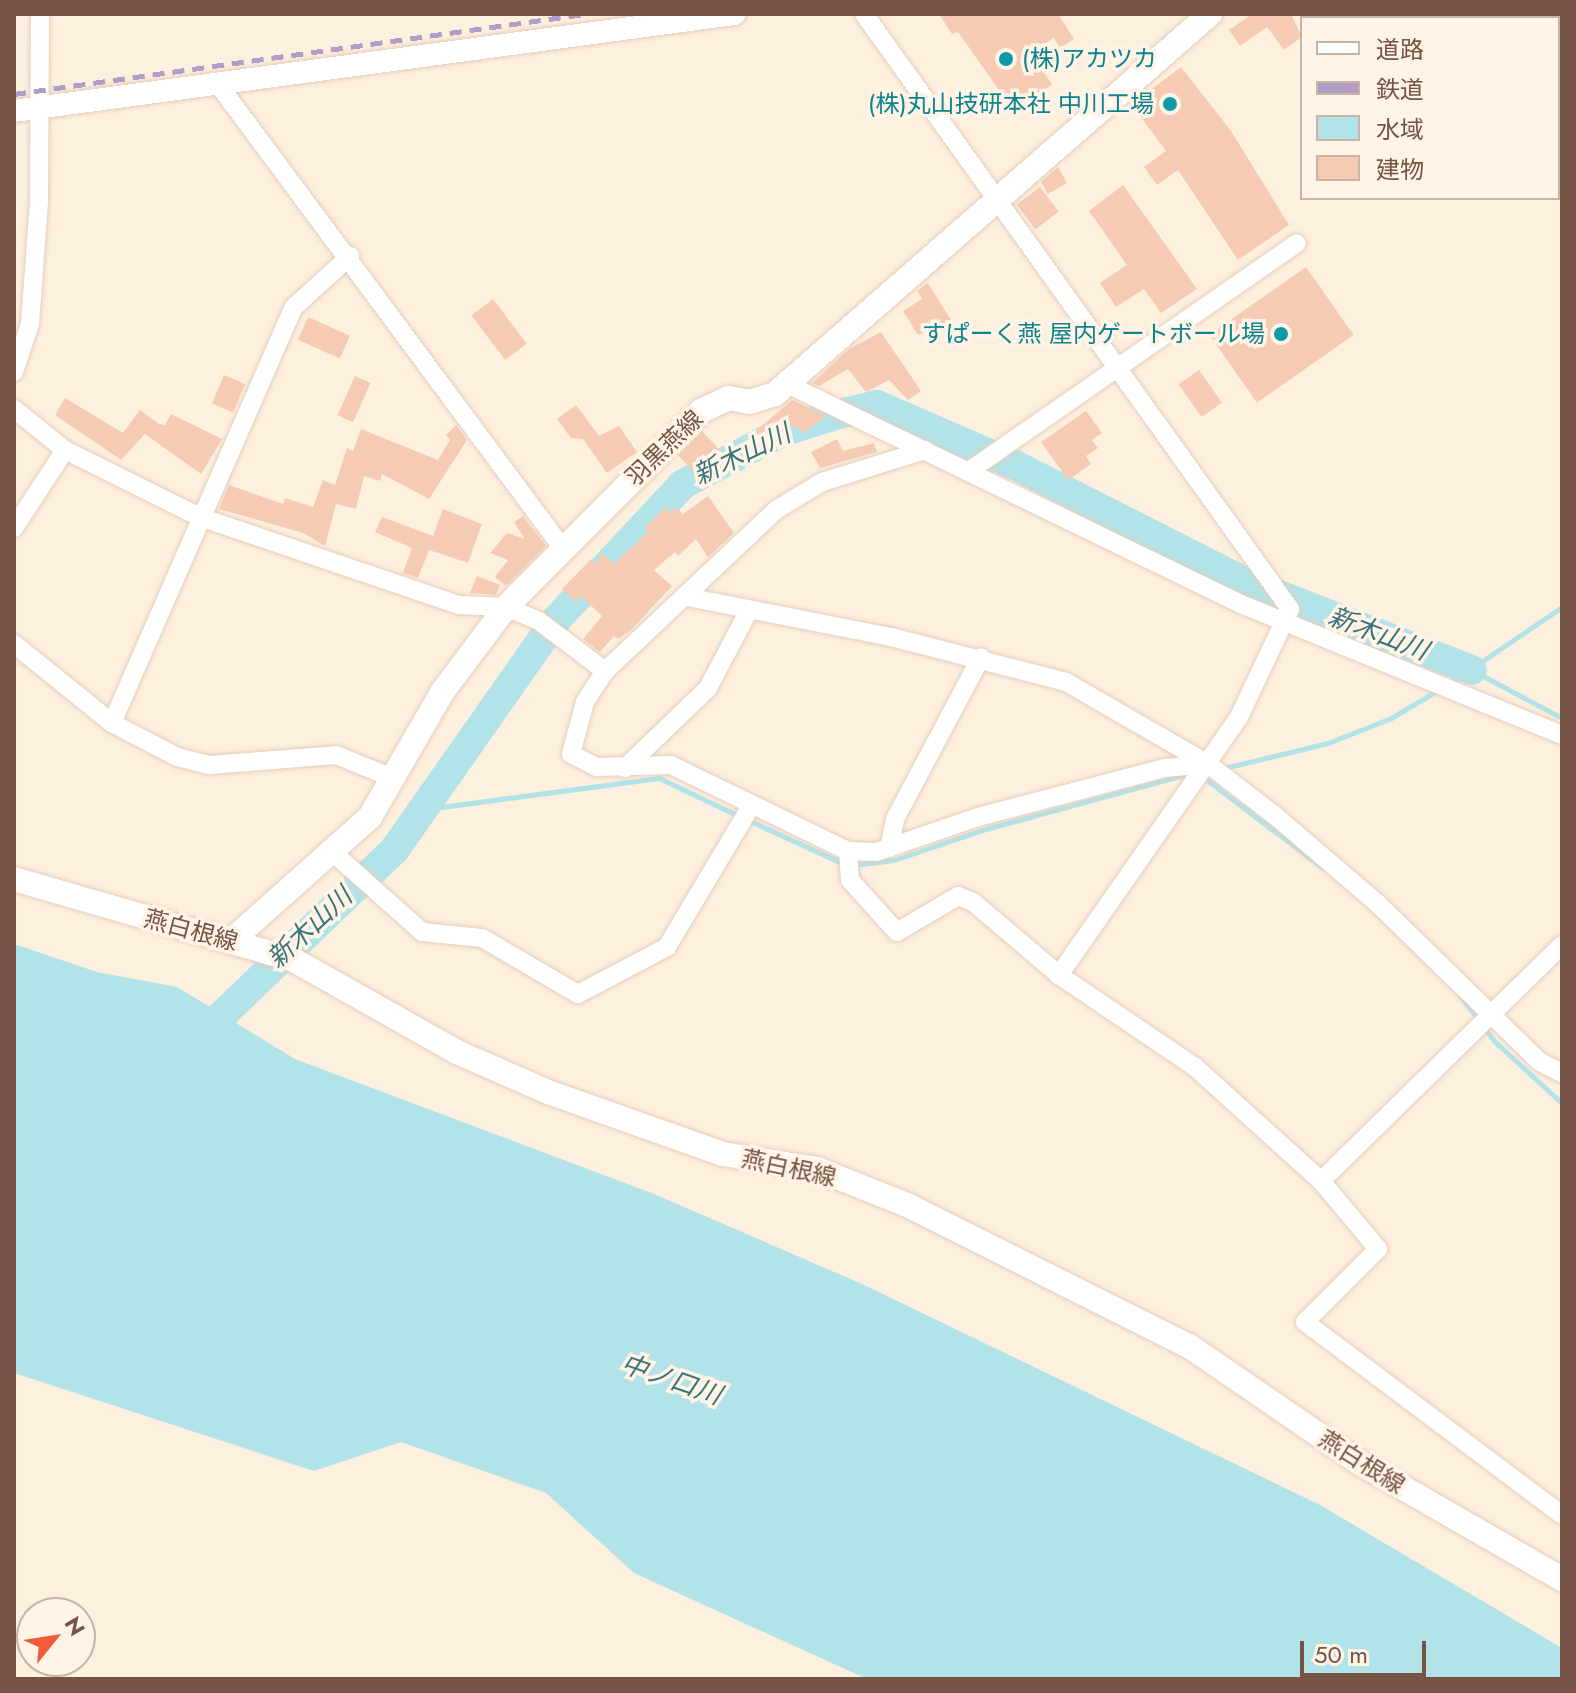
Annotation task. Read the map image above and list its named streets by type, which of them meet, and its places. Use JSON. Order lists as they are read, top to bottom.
{
  "streets": {
    "main road": ["羽黒燕線", "燕白根線"]
  },
  "crossings": [
    ["羽黒燕線", "燕白根線"]
  ],
  "water": ["新木山川", "中ノ口川"],
  "places": ["(株)アカツカ", "(株)丸山技研本社 中川工場", "すぱーく燕 屋内ゲートボール場"],
  "legend": [
    "道路",
    "鉄道",
    "水域",
    "建物"
  ],
  "scale_bar": "50 m",
  "north": "top right"
}
